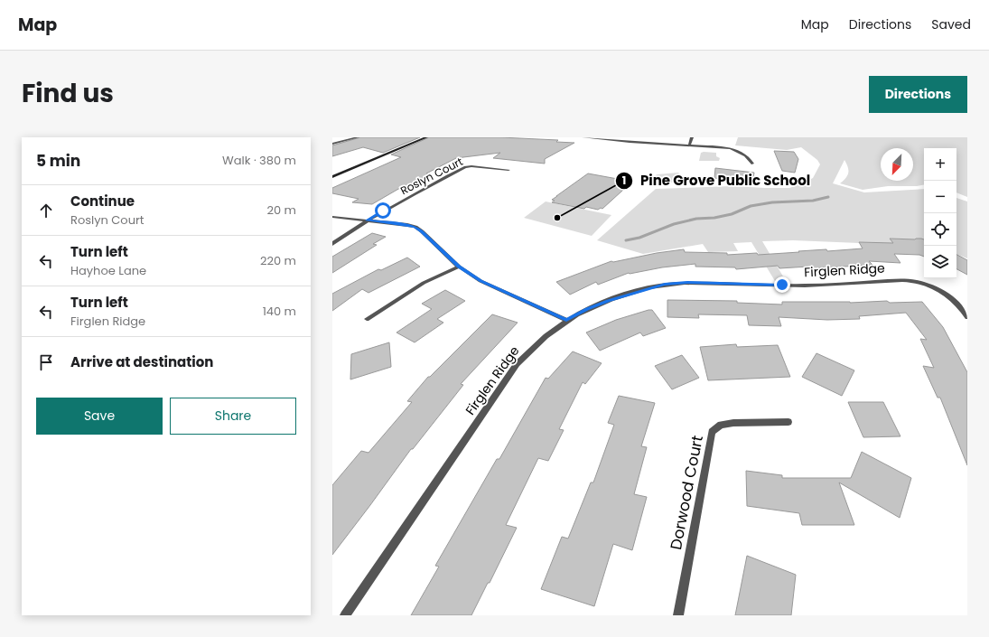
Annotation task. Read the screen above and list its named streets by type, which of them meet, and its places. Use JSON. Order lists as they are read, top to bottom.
{
  "streets": {
    "street": ["Roslyn Court", "Firglen Ridge", "Dorwood Court"]
  },
  "places": ["Pine Grove Public School"],
  "north": "bottom left",
  "page": {
    "header": "Map",
    "nav": ["Map", "Directions", "Saved"],
    "title": "Find us",
    "buttons": [
      "Directions",
      ["Save", "Share"]
    ],
    "heading": ["5 min", "Walk · 380 m"],
    "map_buttons": ["+", "−"],
    "list": [
      ["Continue", "Roslyn Court", "20 m"],
      ["Turn left", "Hayhoe Lane", "220 m"],
      ["Turn left", "Firglen Ridge", "140 m"],
      "Arrive at destination"
    ]
  }
}
